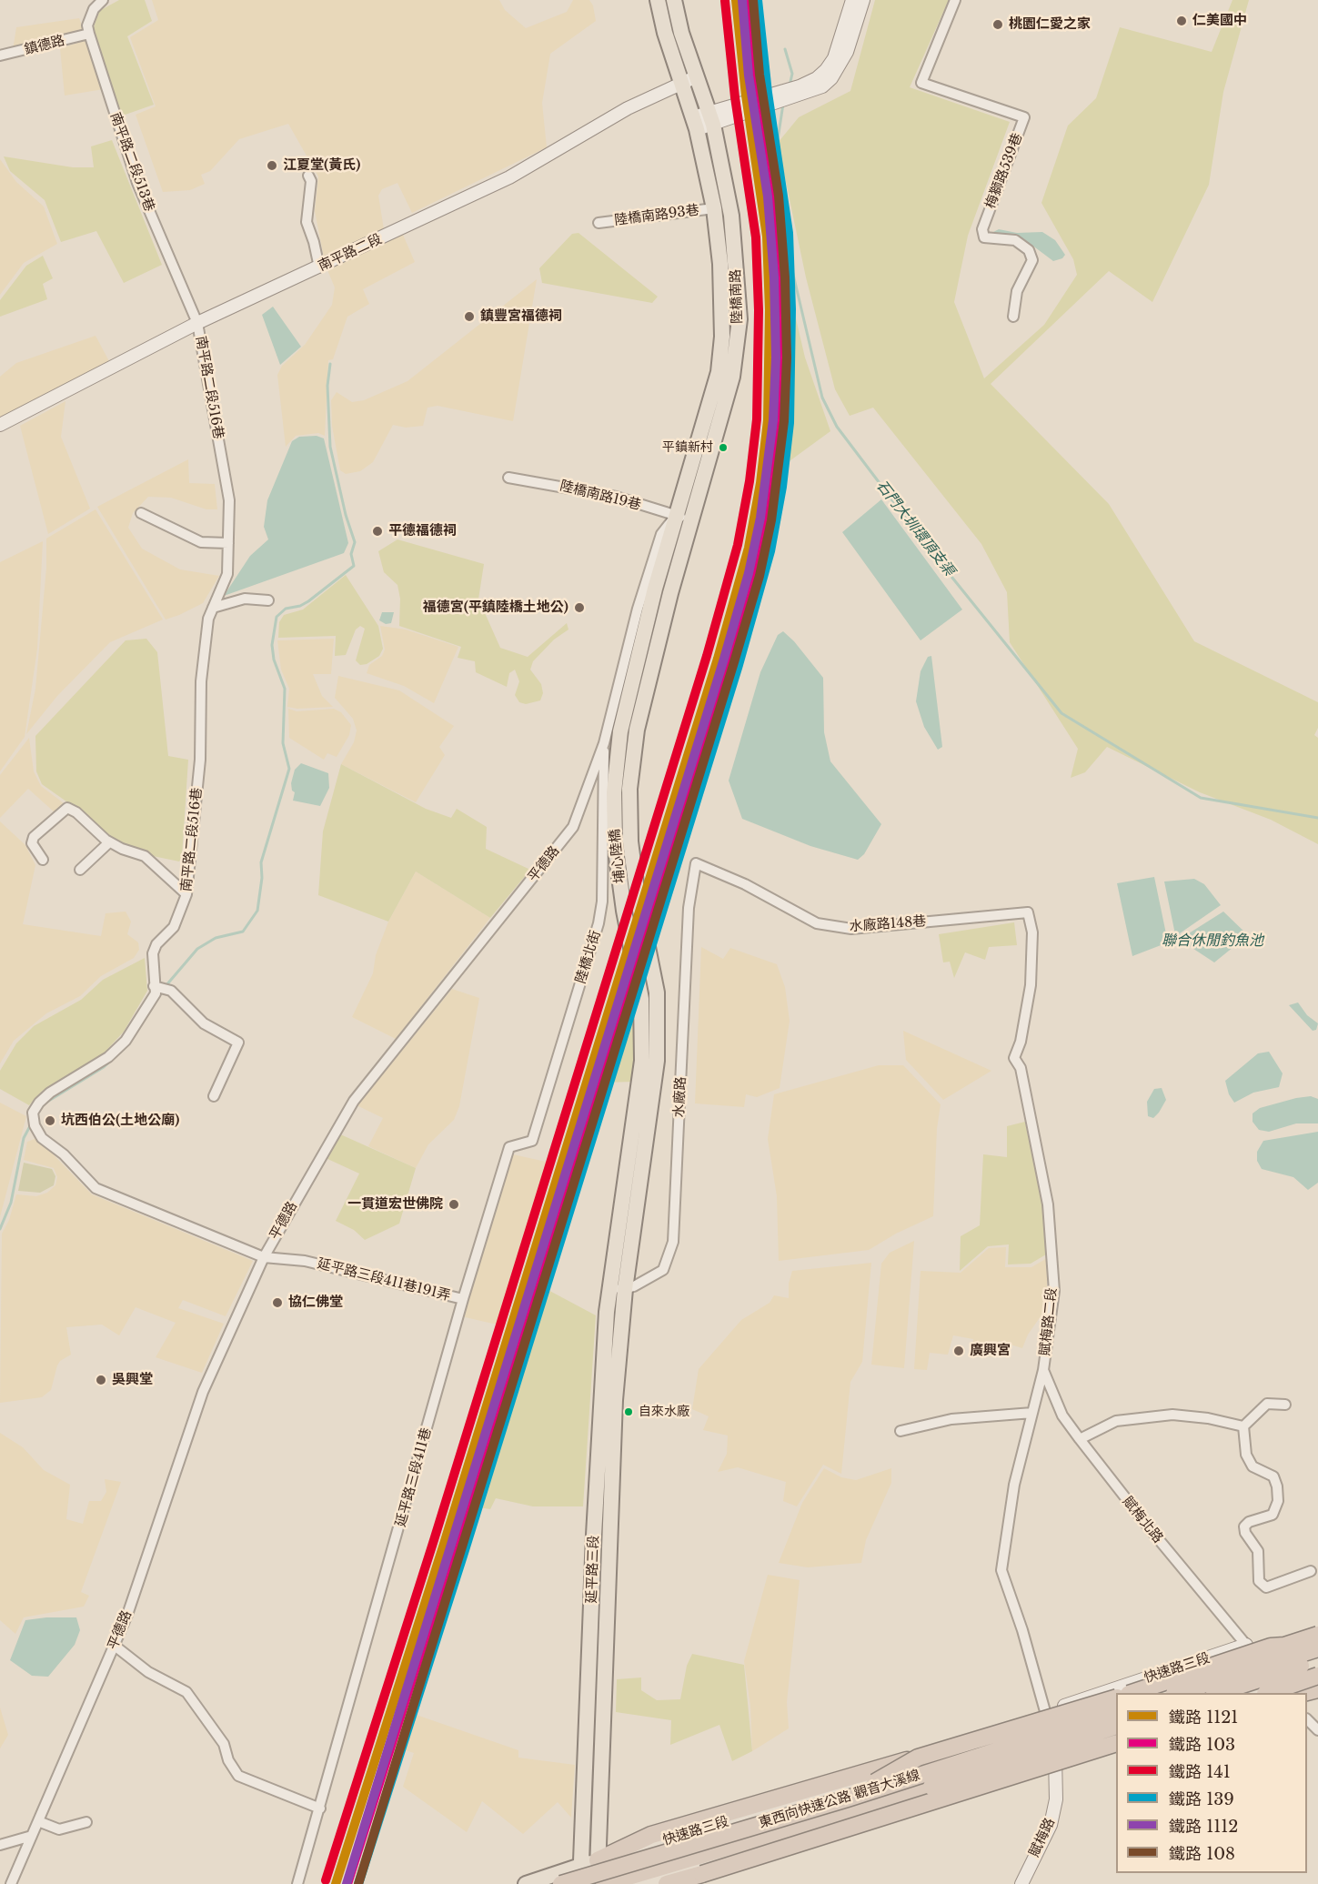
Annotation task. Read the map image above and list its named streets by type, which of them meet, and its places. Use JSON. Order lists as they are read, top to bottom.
{
  "streets": {
    "highway": ["東西向快速公路 觀音大溪線"],
    "main road": [
      "陸橋南路",
      "埔心陸橋",
      "延平路三段",
      "快速路三段"
    ],
    "street": [
      "鎮德路",
      "南平路二段513巷",
      "梅獅路539巷",
      "陸橋南路93巷",
      "南平路二段",
      "南平路二段516巷",
      "陸橋南路19巷",
      "平德路",
      "水廠路148巷",
      "陸橋北街",
      "水廠路",
      "延平路三段411巷191弄",
      "賦梅路二段",
      "延平路三段411巷",
      "賦梅北路",
      "賦梅路"
    ]
  },
  "crossings": [
    ["鎮德路", "南平路二段513巷"],
    ["南平路二段513巷", "南平路二段"],
    ["南平路二段513巷", "南平路二段516巷"],
    ["陸橋南路93巷", "陸橋南路"],
    ["南平路二段", "陸橋南路"],
    ["南平路二段", "南平路二段516巷"],
    ["陸橋南路", "陸橋南路19巷"],
    ["陸橋南路", "埔心陸橋"],
    ["陸橋南路", "平德路"],
    ["南平路二段516巷", "平德路"],
    ["南平路二段516巷", "延平路三段411巷191弄"],
    ["埔心陸橋", "延平路三段"],
    ["平德路", "陸橋北街"],
    ["平德路", "延平路三段411巷191弄"],
    ["水廠路148巷", "水廠路"],
    ["水廠路148巷", "賦梅路二段"],
    ["陸橋北街", "延平路三段411巷"],
    ["水廠路", "延平路三段"],
    ["延平路三段411巷191弄", "延平路三段411巷"],
    ["賦梅路二段", "賦梅北路"],
    ["賦梅路二段", "快速路三段"],
    ["賦梅北路", "快速路三段"],
    ["延平路三段", "快速路三段"]
  ],
  "water": ["石門大圳環頂支渠", "聯合休閒釣魚池"],
  "places": [
    "仁美國中",
    "桃園仁愛之家",
    "江夏堂(黃氏)",
    "鎮豐宮福德祠",
    "平鎮新村",
    "平德福德祠",
    "福德宮(平鎮陸橋土地公)",
    "坑西伯公(土地公廟)",
    "一貫道宏世佛院",
    "協仁佛堂",
    "廣興宮",
    "吳興堂",
    "自來水廠"
  ],
  "lines": [
    "rail line 1121",
    "rail line 103",
    "rail line 139",
    "rail line 1112",
    "rail line 108",
    "rail line 141"
  ],
  "legend": [
    "鐵路 1121",
    "鐵路 103",
    "鐵路 141",
    "鐵路 139",
    "鐵路 1112",
    "鐵路 108"
  ]
}
